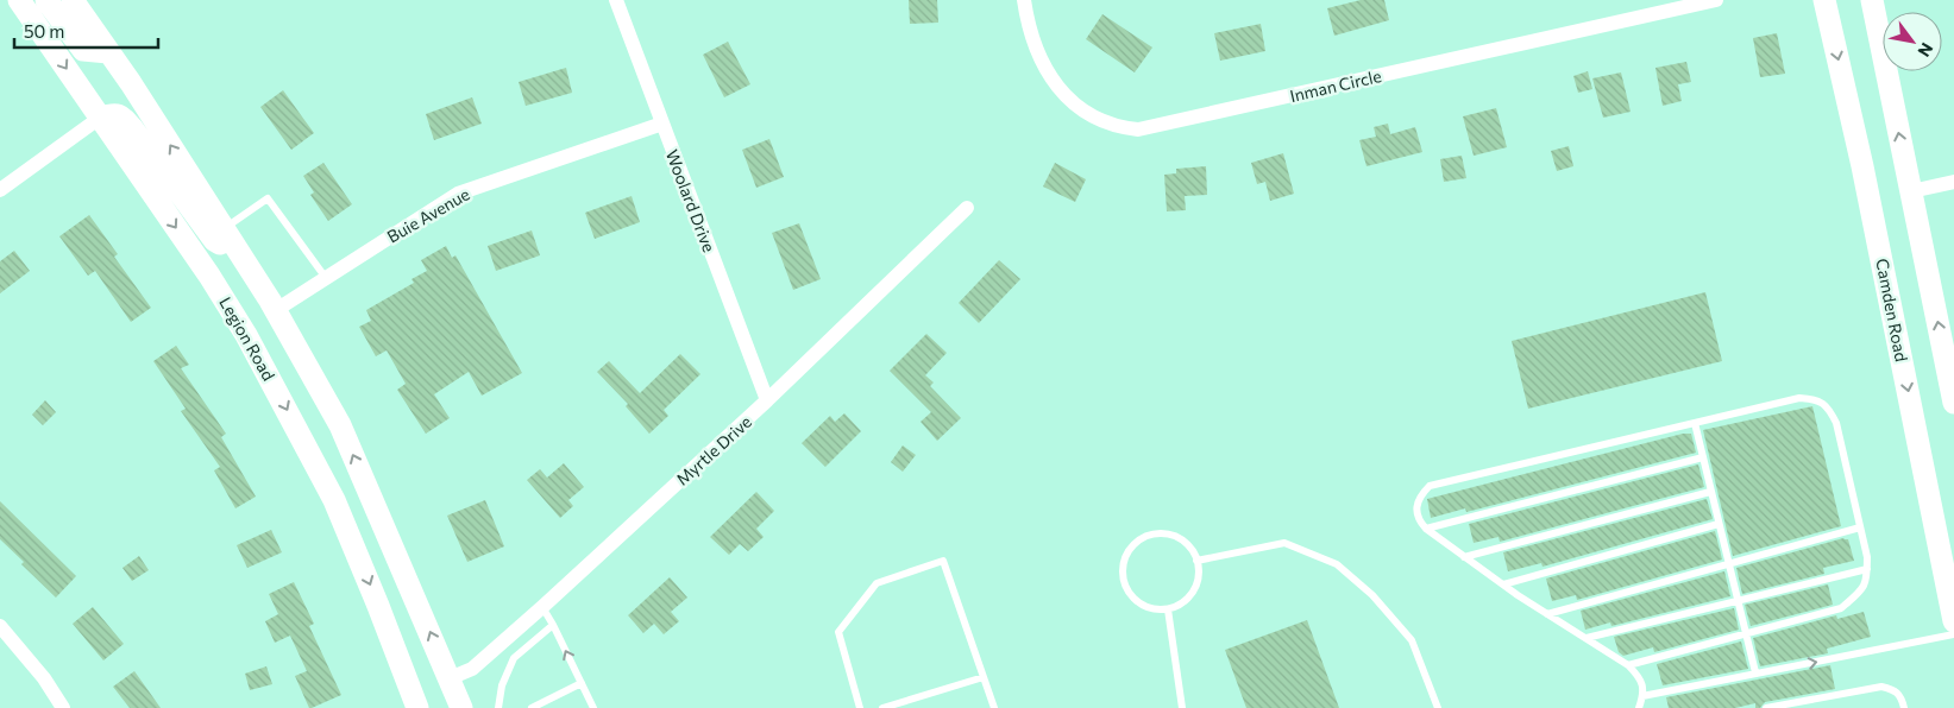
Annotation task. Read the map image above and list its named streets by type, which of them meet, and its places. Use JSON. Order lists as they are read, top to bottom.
{
  "streets": {
    "main road": ["Camden Road", "Legion Road"],
    "street": [
      "Inman Circle",
      "Woolard Drive",
      "Buie Avenue",
      "Myrtle Drive"
    ]
  },
  "crossings": [
    ["Woolard Drive", "Buie Avenue"],
    ["Woolard Drive", "Myrtle Drive"]
  ],
  "scale_bar": "50 m",
  "north": "bottom right"
}
